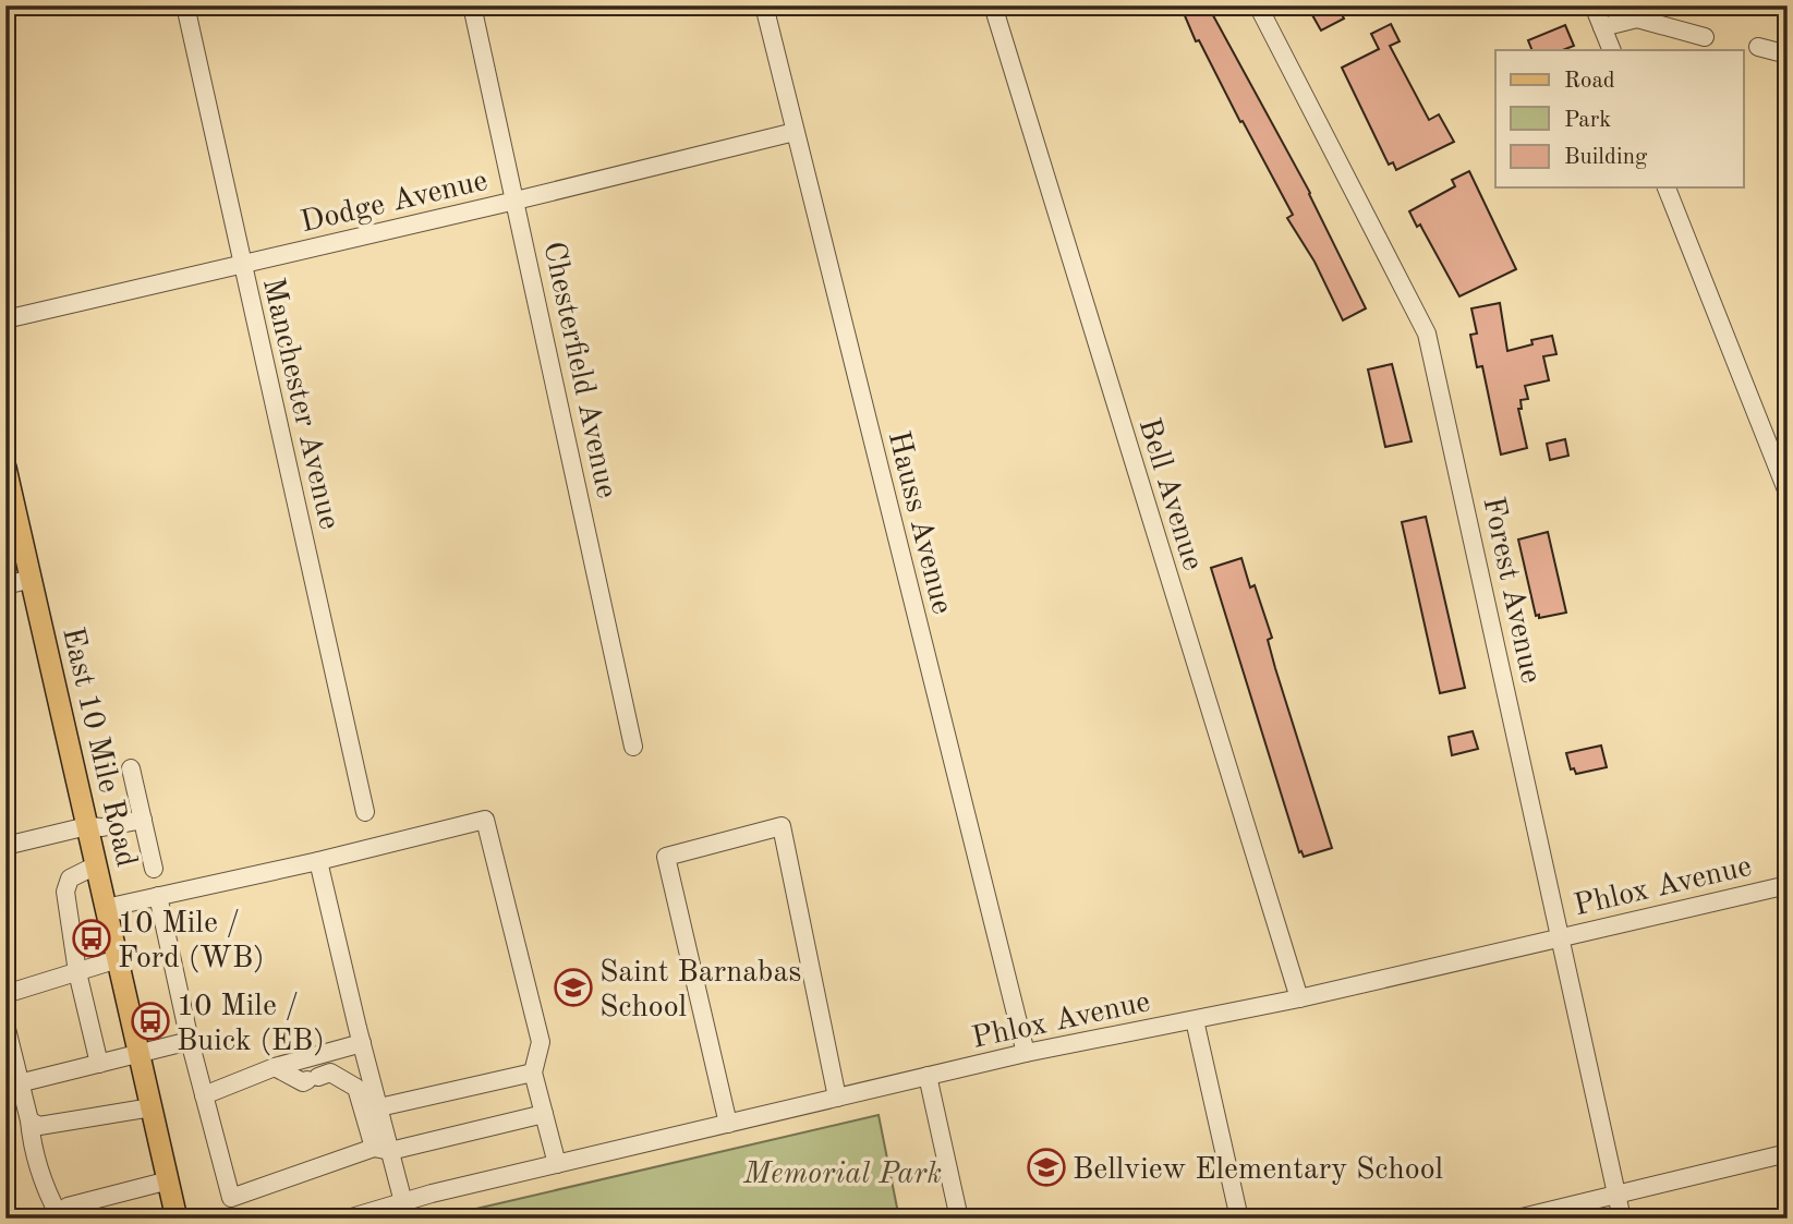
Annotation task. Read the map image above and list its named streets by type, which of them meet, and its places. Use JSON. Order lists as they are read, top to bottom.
{
  "streets": {
    "main road": ["East 10 Mile Road"],
    "street": [
      "Dodge Avenue",
      "Chesterfield Avenue",
      "Manchester Avenue",
      "Bell Avenue",
      "Hauss Avenue",
      "Forest Avenue",
      "Phlox Avenue"
    ]
  },
  "crossings": [
    ["Dodge Avenue", "Chesterfield Avenue"],
    ["Dodge Avenue", "Manchester Avenue"],
    ["Dodge Avenue", "Hauss Avenue"],
    ["Bell Avenue", "Phlox Avenue"],
    ["Hauss Avenue", "Phlox Avenue"],
    ["Forest Avenue", "Phlox Avenue"]
  ],
  "parks": ["Memorial Park"],
  "places": {
    "bus stop": ["10 Mile / Ford (WB)", "10 Mile / Buick (EB)"],
    "school or university": ["Saint Barnabas School", "Bellview Elementary School"]
  },
  "legend": ["Road", "Park", "Building"]
}
